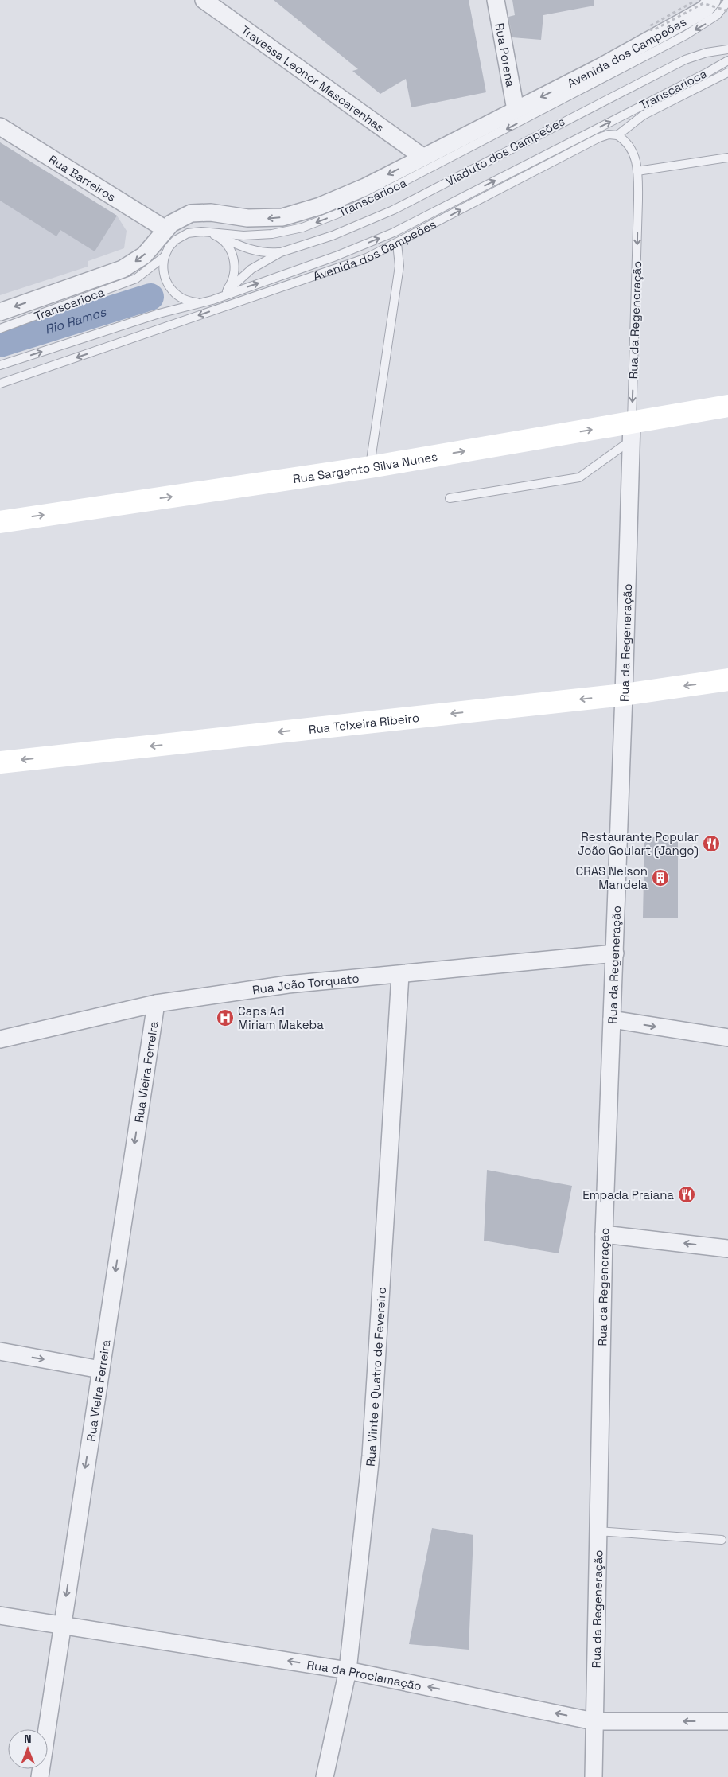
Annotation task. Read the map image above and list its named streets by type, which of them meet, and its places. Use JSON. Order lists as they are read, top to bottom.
{
  "streets": {
    "street": [
      "Avenida dos Campeões",
      "Rua Porena",
      "Travessa Leonor Mascarenhas",
      "Rua Barreiros",
      "Rua da Regeneração",
      "Rua Sargento Silva Nunes",
      "Rua Teixeira Ribeiro",
      "Rua João Torquato",
      "Rua Vieira Ferreira",
      "Rua Vinte e Quatro de Fevereiro",
      "Rua da Proclamação"
    ],
    "lane": ["Transcarioca", "Viaduto dos Campeões"]
  },
  "crossings": [
    ["Avenida dos Campeões", "Rua Porena"],
    ["Avenida dos Campeões", "Travessa Leonor Mascarenhas"],
    ["Avenida dos Campeões", "Transcarioca"],
    ["Avenida dos Campeões", "Rua Barreiros"],
    ["Avenida dos Campeões", "Rua da Regeneração"],
    ["Transcarioca", "Rua Barreiros"],
    ["Rua da Regeneração", "Rua Sargento Silva Nunes"],
    ["Rua da Regeneração", "Rua Teixeira Ribeiro"],
    ["Rua da Regeneração", "Rua João Torquato"],
    ["Rua da Regeneração", "Rua da Proclamação"],
    ["Rua João Torquato", "Rua Vieira Ferreira"],
    ["Rua João Torquato", "Rua Vinte e Quatro de Fevereiro"],
    ["Rua Vieira Ferreira", "Rua da Proclamação"],
    ["Rua Vinte e Quatro de Fevereiro", "Rua da Proclamação"]
  ],
  "one_way": [
    "Rua Sargento Silva Nunes",
    "Rua Teixeira Ribeiro",
    "Rua Vieira Ferreira",
    "Rua da Proclamação"
  ],
  "water": ["Rio Ramos"],
  "places": {
    "restaurant": ["Restaurante Popular João Goulart (Jango)", "Empada Praiana"],
    "building": ["CRAS Nelson Mandela"],
    "hospital": ["Caps Ad Miriam Makeba"]
  },
  "north": "top"
}
